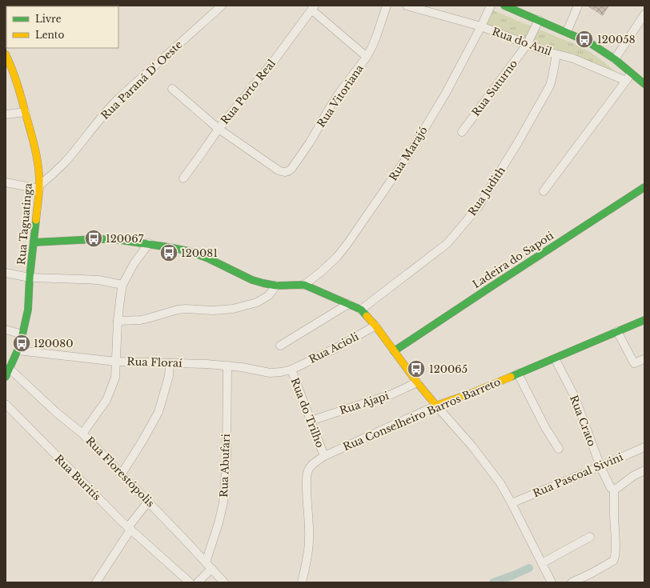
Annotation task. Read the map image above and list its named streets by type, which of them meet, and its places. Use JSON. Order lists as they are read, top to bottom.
{
  "streets": {
    "street": [
      "Rua do Anil",
      "Rua Paraná D' Oeste",
      "Rua Suturno",
      "Rua Porto Real",
      "Rua Vitoriana",
      "Rua Marajó",
      "Rua Judith",
      "Rua Taguatinga",
      "Ladeira do Sapoti",
      "Rua Acioli",
      "Rua Floraí",
      "Rua Ajapi",
      "Rua do Trilho",
      "Rua Conselheiro Barros Barreto",
      "Rua Crato",
      "Rua Abufari",
      "Rua Florestópolis",
      "Rua Pascoal Sivini",
      "Rua Buritís"
    ]
  },
  "crossings": [
    ["Rua do Anil", "Rua Suturno"],
    ["Rua do Anil", "Rua Marajó"],
    ["Rua do Anil", "Rua Judith"],
    ["Rua Paraná D' Oeste", "Rua Taguatinga"],
    ["Rua Porto Real", "Rua Vitoriana"],
    ["Rua Taguatinga", "Rua Floraí"],
    ["Rua Taguatinga", "Rua Florestópolis"],
    ["Rua Acioli", "Rua Floraí"],
    ["Rua Acioli", "Rua do Trilho"],
    ["Rua Floraí", "Rua do Trilho"],
    ["Rua Floraí", "Rua Abufari"],
    ["Rua Ajapi", "Rua do Trilho"],
    ["Rua do Trilho", "Rua Conselheiro Barros Barreto"],
    ["Rua Conselheiro Barros Barreto", "Rua Crato"],
    ["Rua Crato", "Rua Pascoal Sivini"],
    ["Rua Abufari", "Rua Florestópolis"]
  ],
  "places": {
    "bus stop": [
      "120058",
      "120067",
      "120081",
      "120080",
      "120065"
    ]
  },
  "legend": ["Livre", "Lento"]
}
